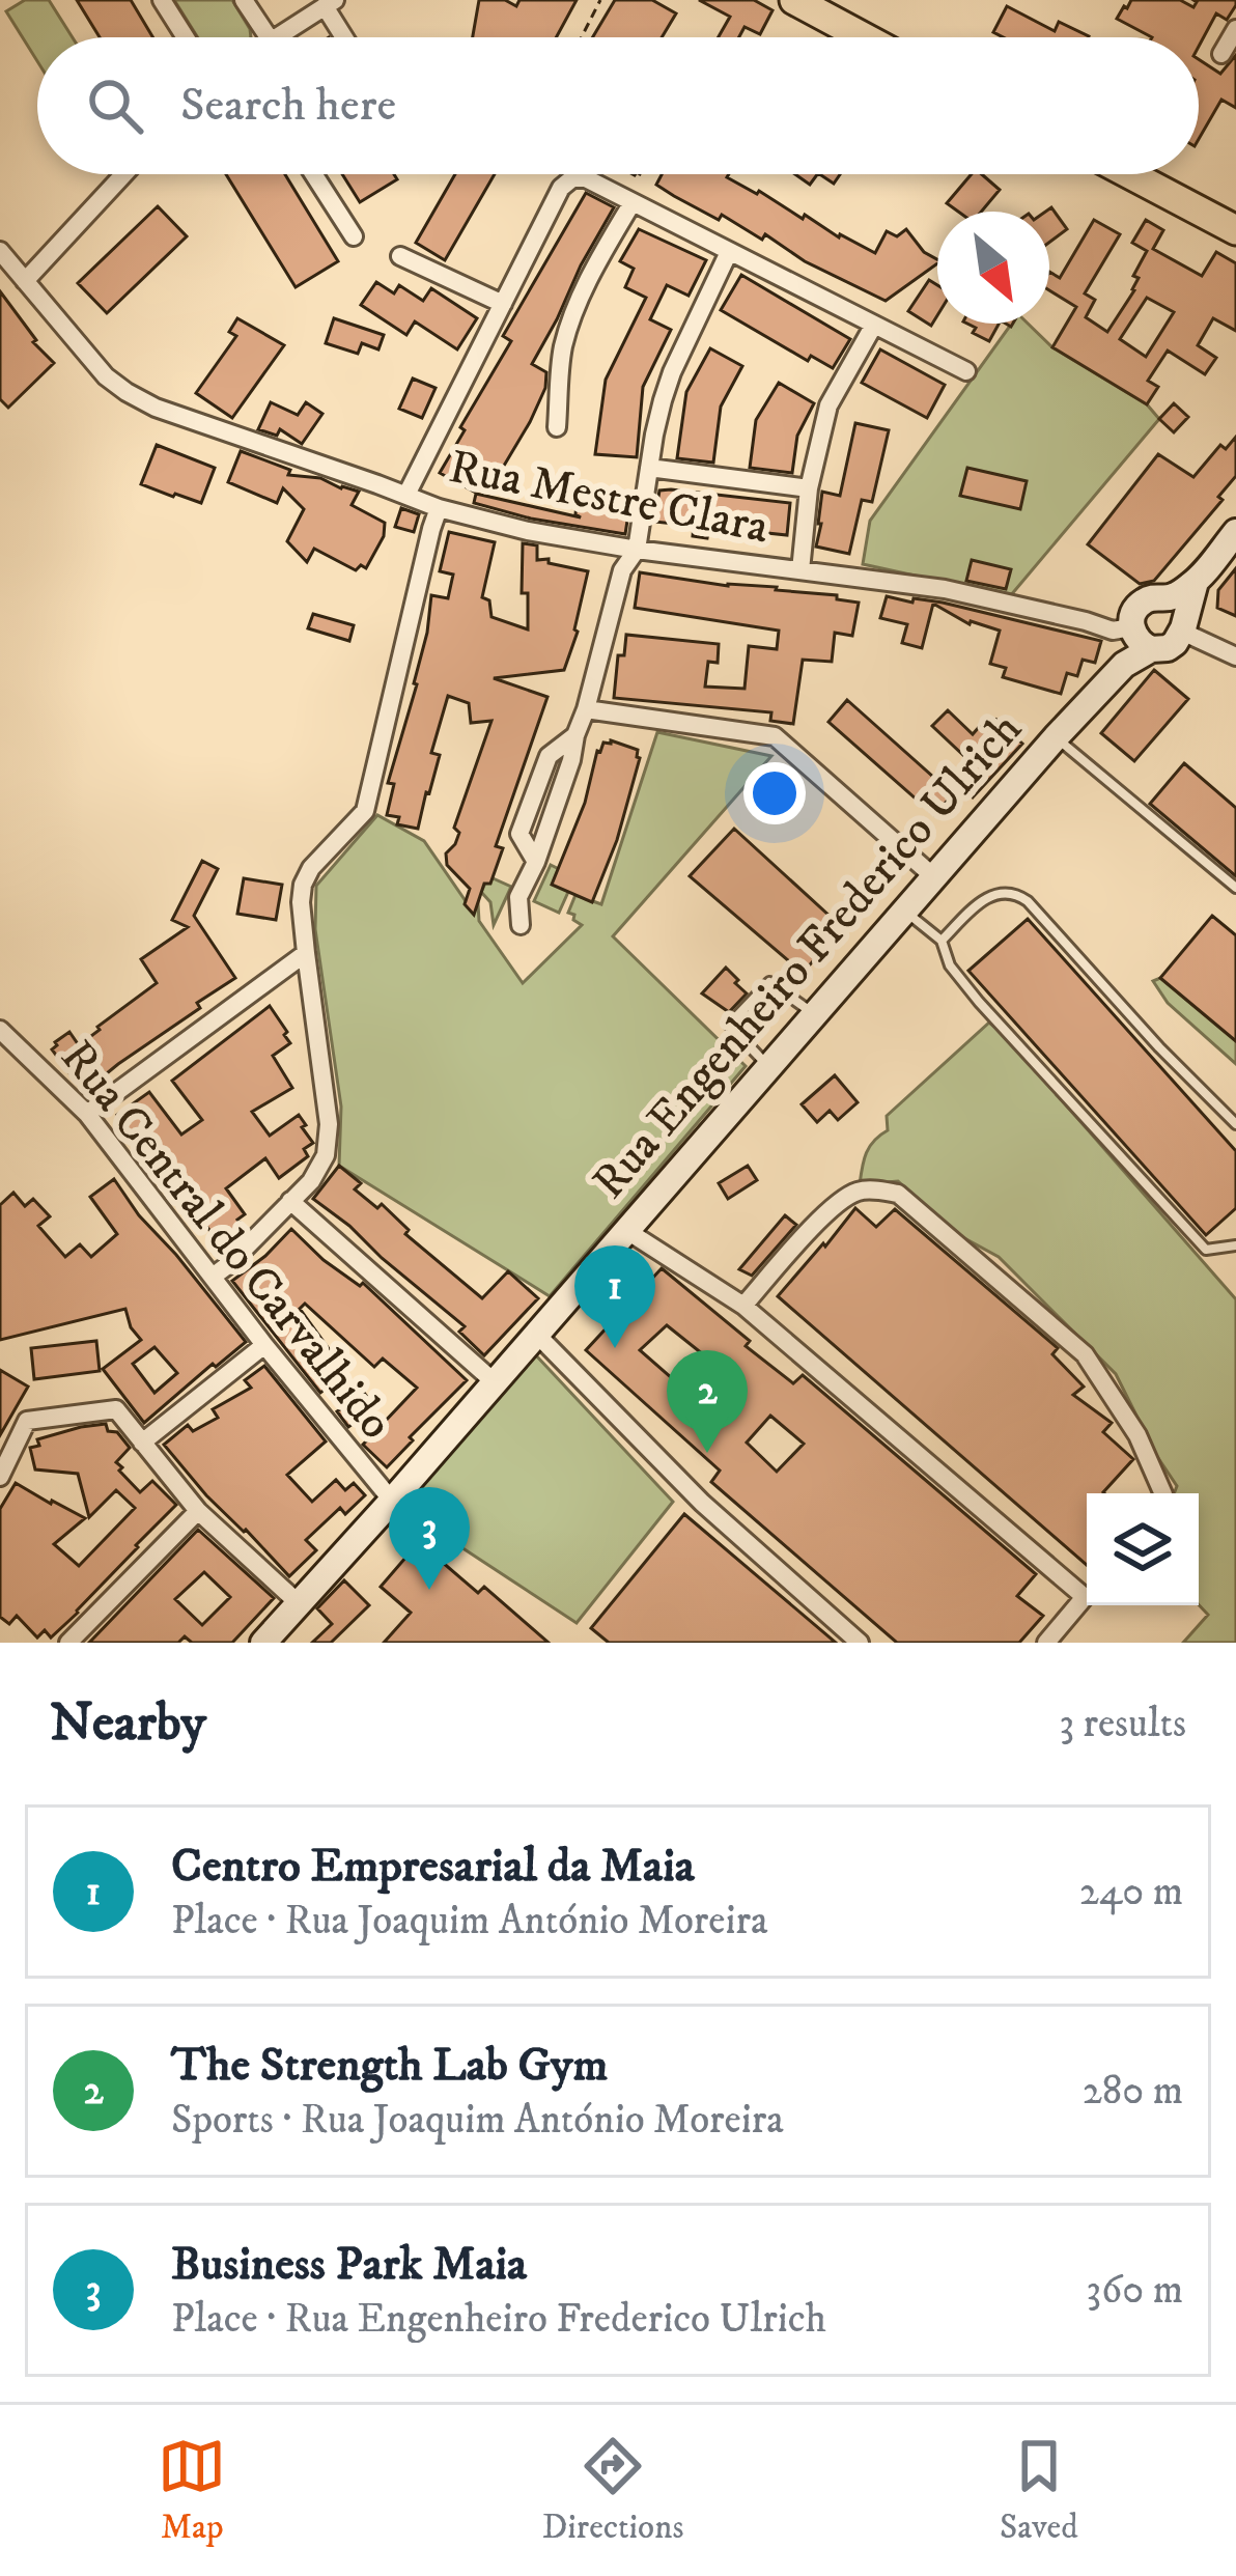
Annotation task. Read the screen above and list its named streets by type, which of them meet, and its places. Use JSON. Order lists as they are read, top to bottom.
{
  "streets": {
    "main road": ["Rua Engenheiro Frederico Ulrich"],
    "street": ["Rua Mestre Clara", "Rua Central do Carvalhido"]
  },
  "crossings": [
    ["Rua Mestre Clara", "Rua Engenheiro Frederico Ulrich"],
    ["Rua Engenheiro Frederico Ulrich", "Rua Central do Carvalhido"]
  ],
  "north": "bottom right",
  "page": {
    "search": "Search here",
    "pins": ["1", "2", "3"],
    "heading": ["Nearby", "3 results"],
    "list": [
      {
        "mark": "1",
        "name": "Centro Empresarial da Maia",
        "note": "Place · Rua Joaquim António Moreira",
        "value": "240 m"
      },
      {
        "mark": "2",
        "name": "The Strength Lab Gym",
        "note": "Sports · Rua Joaquim António Moreira",
        "value": "280 m"
      },
      {
        "mark": "3",
        "name": "Business Park Maia",
        "note": "Place · Rua Engenheiro Frederico Ulrich",
        "value": "360 m"
      }
    ],
    "nav": ["Map", "Directions", "Saved"]
  }
}
